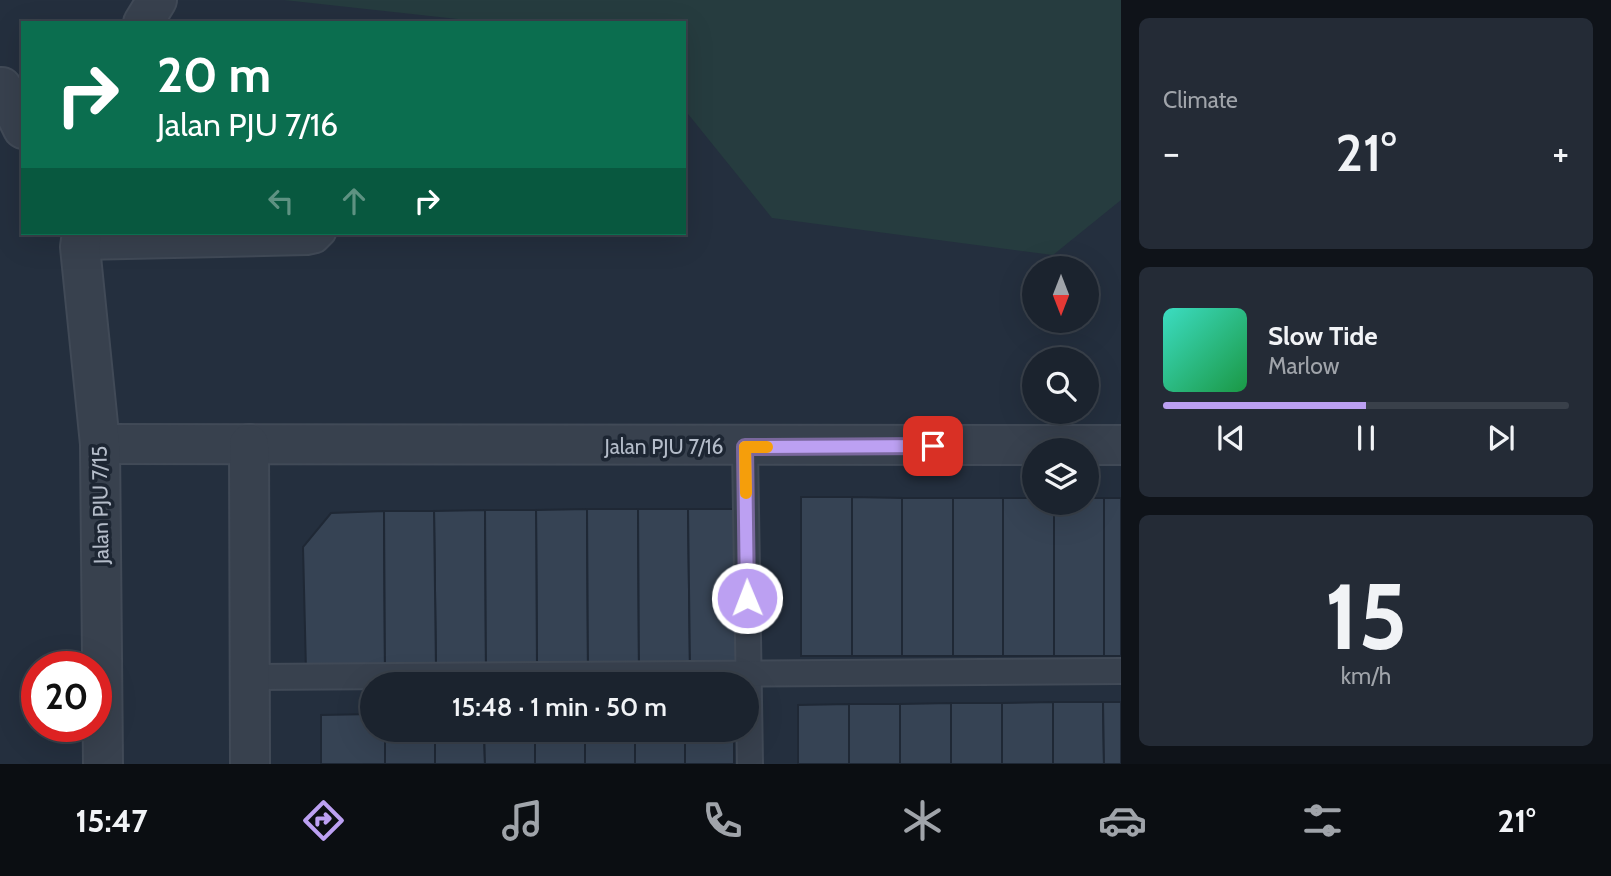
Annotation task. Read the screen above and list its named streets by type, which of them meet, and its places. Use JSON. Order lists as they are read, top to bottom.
{
  "streets": {
    "street": ["Jalan PJU 7/16", "Jalan PJU 7/15"]
  },
  "crossings": [
    ["Jalan PJU 7/16", "Jalan PJU 7/15"]
  ],
  "north": "bottom",
  "page": {
    "tile": [
      "Climate",
      ["15", "km/h"]
    ],
    "turn": ["20 m", "Jalan PJU 7/16"],
    "heat": ["−", "21°", "+"],
    "song": ["Slow Tide", "Marlow"],
    "limit": "20",
    "trip": "15:48 · 1 min · 50 m",
    "tabs": ["15:47", "21°"]
  }
}
